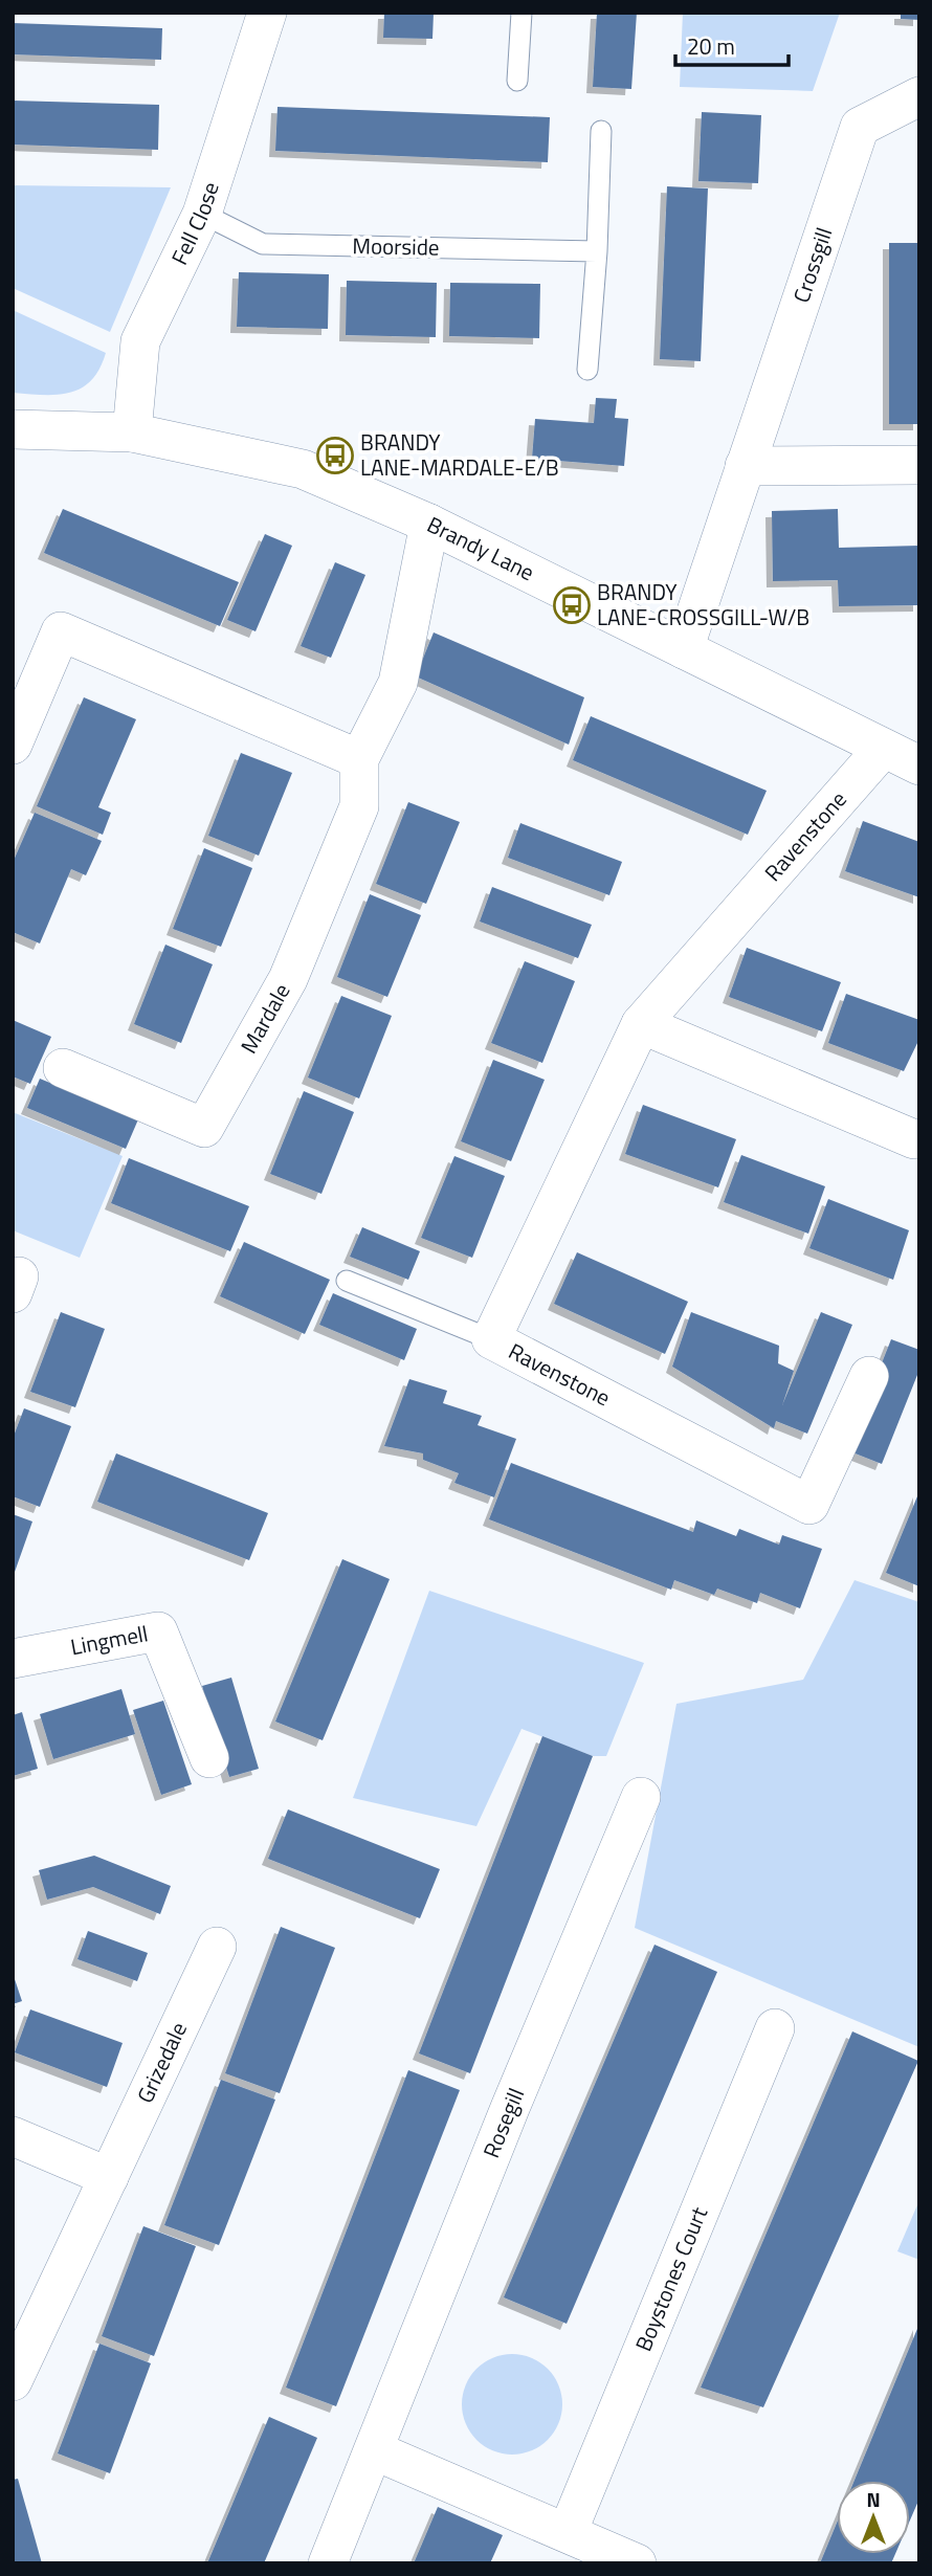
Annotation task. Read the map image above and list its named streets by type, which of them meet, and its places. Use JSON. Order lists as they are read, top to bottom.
{
  "streets": {
    "street": [
      "Fell Close",
      "Crossgill",
      "Brandy Lane",
      "Ravenstone",
      "Mardale",
      "Lingmell",
      "Grizedale",
      "Rosegill",
      "Boystones Court"
    ],
    "lane": ["Moorside"]
  },
  "crossings": [
    ["Fell Close", "Moorside"],
    ["Fell Close", "Brandy Lane"],
    ["Crossgill", "Brandy Lane"],
    ["Brandy Lane", "Ravenstone"],
    ["Brandy Lane", "Mardale"]
  ],
  "places": {
    "bus stop": ["BRANDY LANE-MARDALE-E/B", "BRANDY LANE-CROSSGILL-W/B"]
  },
  "scale_bar": "20 m",
  "north": "top"
}
